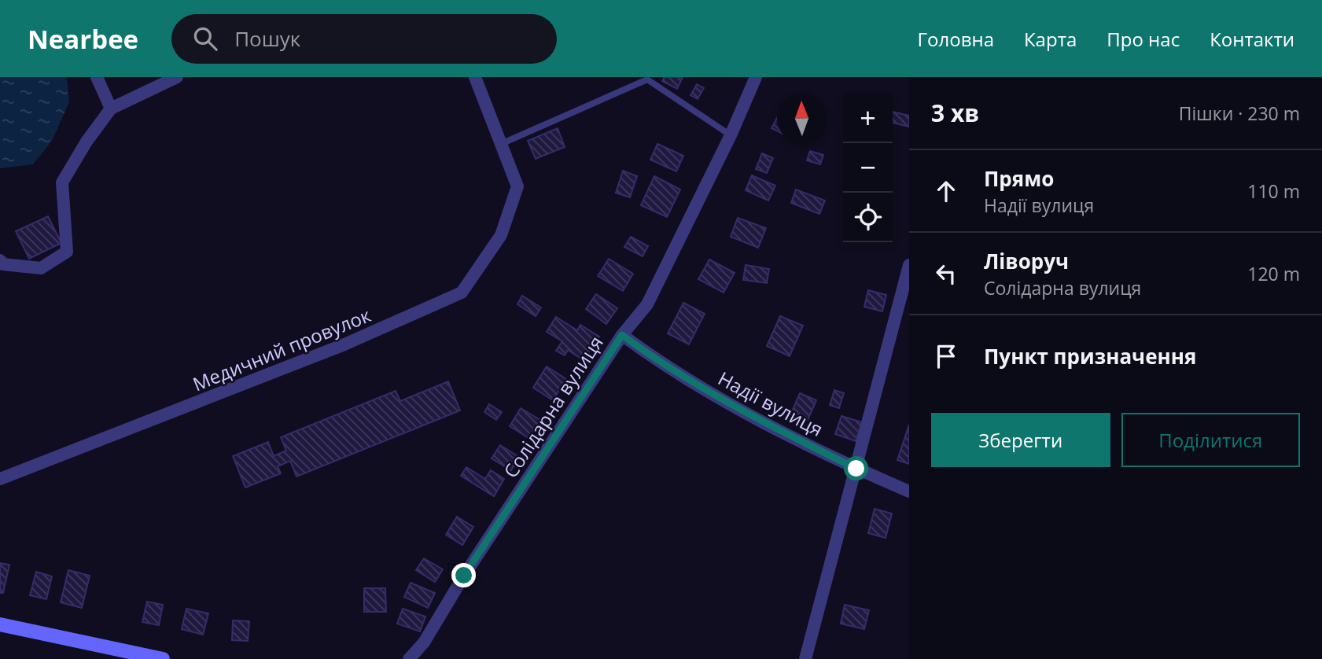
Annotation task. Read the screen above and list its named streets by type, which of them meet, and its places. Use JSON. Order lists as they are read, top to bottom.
{
  "streets": {
    "street": ["Медичний провулок", "Надії вулиця", "Солідарна вулиця"]
  },
  "crossings": [
    ["Надії вулиця", "Солідарна вулиця"]
  ],
  "north": "top",
  "page": {
    "header": "Nearbee",
    "search": "Пошук",
    "nav": [
      "Головна",
      "Карта",
      "Про нас",
      "Контакти"
    ],
    "heading": ["3 хв", "Пішки · 230 m"],
    "map_buttons": ["+", "−"],
    "list": [
      ["Прямо", "Надії вулиця", "110 m"],
      ["Ліворуч", "Солідарна вулиця", "120 m"],
      "Пункт призначення"
    ],
    "buttons": ["Зберегти", "Поділитися"]
  }
}
